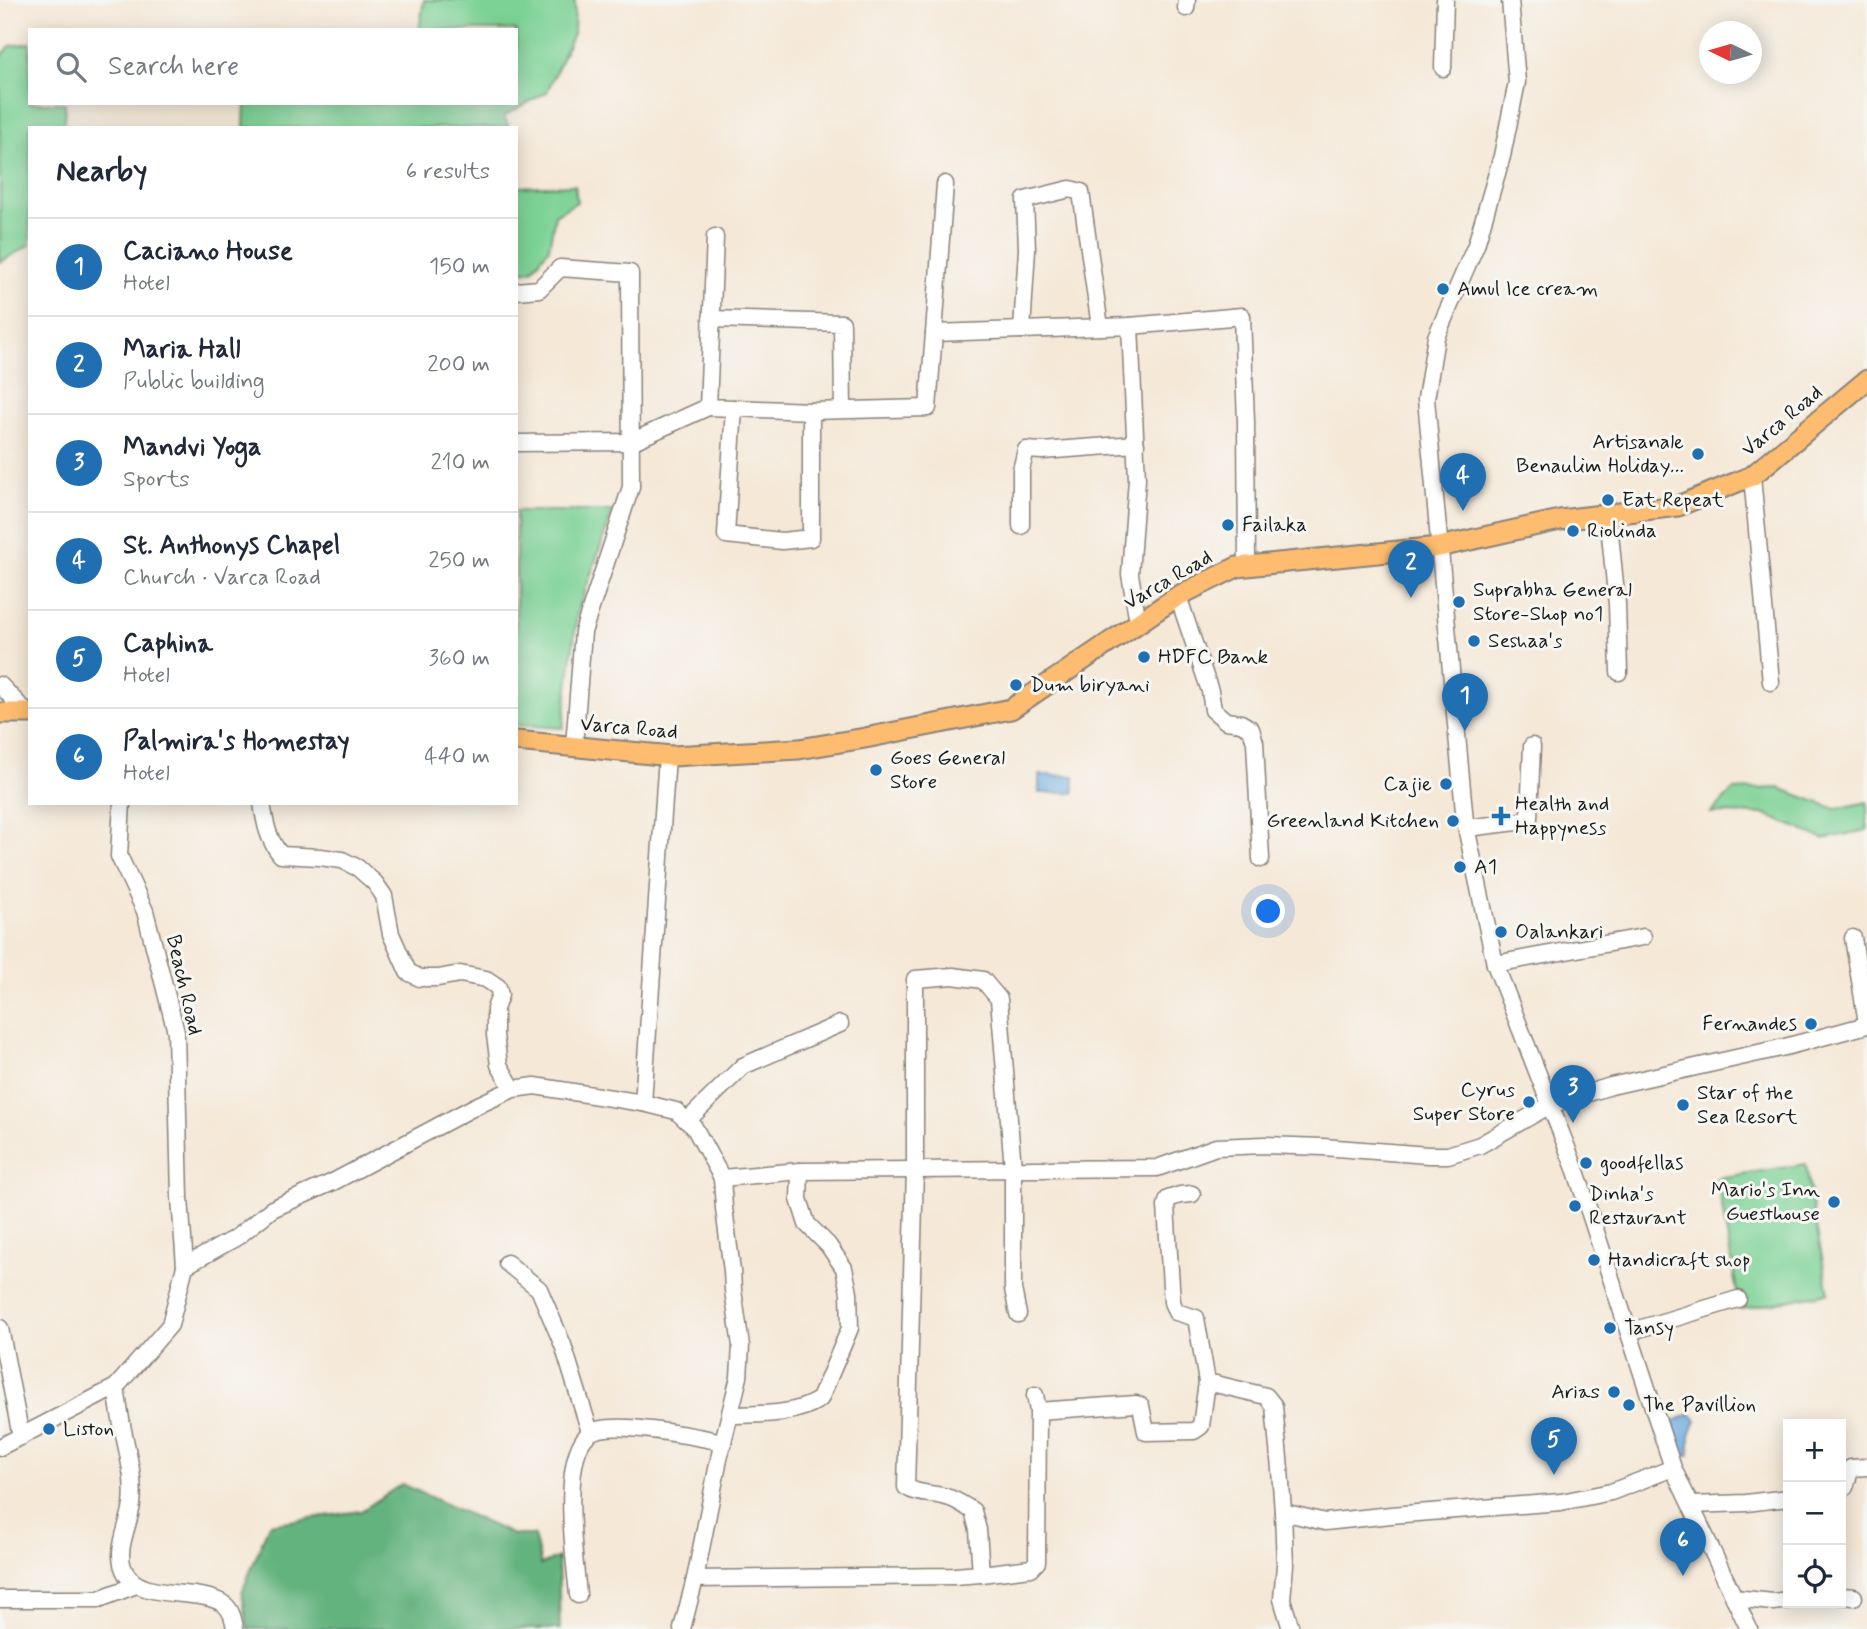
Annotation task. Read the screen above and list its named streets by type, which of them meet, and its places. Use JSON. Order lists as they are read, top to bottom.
{
  "streets": {
    "main road": ["Varca Road"],
    "street": ["Beach Road"]
  },
  "places": {
    "other": [
      "Amul Ice cream",
      "Artisanale Benaulim Holiday…",
      "Eat Repeat",
      "Failaka",
      "Riolinda",
      "Suprabha General Store-Shop no1",
      "Seshaa's",
      "HDFC Bank",
      "Dum biryani",
      "Goes General Store",
      "Cajie",
      "Greenland Kitchen",
      "A1",
      "Oalankari",
      "Fernandes",
      "Cyrus Super Store",
      "Star of the Sea Resort",
      "goodfellas",
      "Mario's Inn Guesthouse",
      "Dinha's Restaurant",
      "Handicraft shop",
      "Tansy",
      "Arias",
      "The Pavillion",
      "Liston"
    ],
    "health": ["Health and Happyness"]
  },
  "north": "left",
  "page": {
    "search": "Search here",
    "heading": ["Nearby", "6 results"],
    "list": [
      {
        "mark": "1",
        "name": "Caciano House",
        "note": "Hotel",
        "value": "150 m"
      },
      {
        "mark": "2",
        "name": "Maria Hall",
        "note": "Public building",
        "value": "200 m"
      },
      {
        "mark": "3",
        "name": "Mandvi Yoga",
        "note": "Sports",
        "value": "210 m"
      },
      {
        "mark": "4",
        "name": "St. Anthonys Chapel",
        "note": "Church · Varca Road",
        "value": "250 m"
      },
      {
        "mark": "5",
        "name": "Caphina",
        "note": "Hotel",
        "value": "360 m"
      },
      {
        "mark": "6",
        "name": "Palmira's Homestay",
        "note": "Hotel",
        "value": "440 m"
      }
    ],
    "pins": [
      "4",
      "2",
      "1",
      "3",
      "5",
      "6"
    ],
    "map_buttons": ["+", "−"]
  }
}
